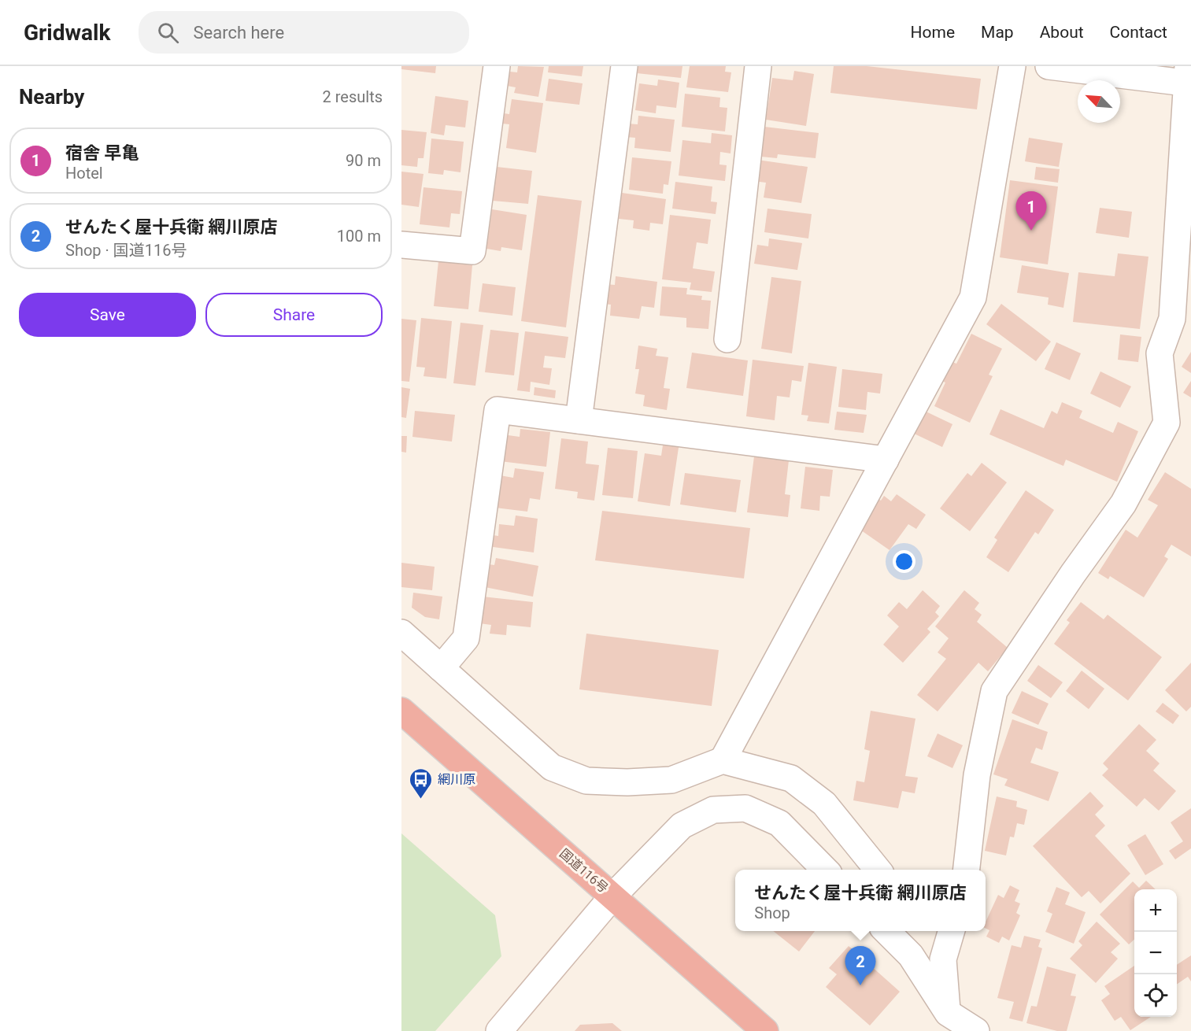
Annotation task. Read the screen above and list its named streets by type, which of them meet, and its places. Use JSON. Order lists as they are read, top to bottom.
{
  "streets": {
    "highway": ["国道116号"]
  },
  "places": {
    "bus stop": ["網川原"]
  },
  "north": "top left",
  "page": {
    "header": "Gridwalk",
    "search": "Search here",
    "nav": [
      "Home",
      "Map",
      "About",
      "Contact"
    ],
    "heading": ["Nearby", "2 results"],
    "list": [
      {
        "mark": "1",
        "name": "宿舎 早亀",
        "note": "Hotel",
        "value": "90 m"
      },
      {
        "mark": "2",
        "name": "せんたく屋十兵衛 網川原店",
        "note": "Shop · 国道116号",
        "value": "100 m"
      }
    ],
    "pins": ["1", "2"],
    "buttons": ["Save", "Share"],
    "popup": ["せんたく屋十兵衛 網川原店", "Shop"],
    "map_buttons": ["+", "−"]
  }
}
